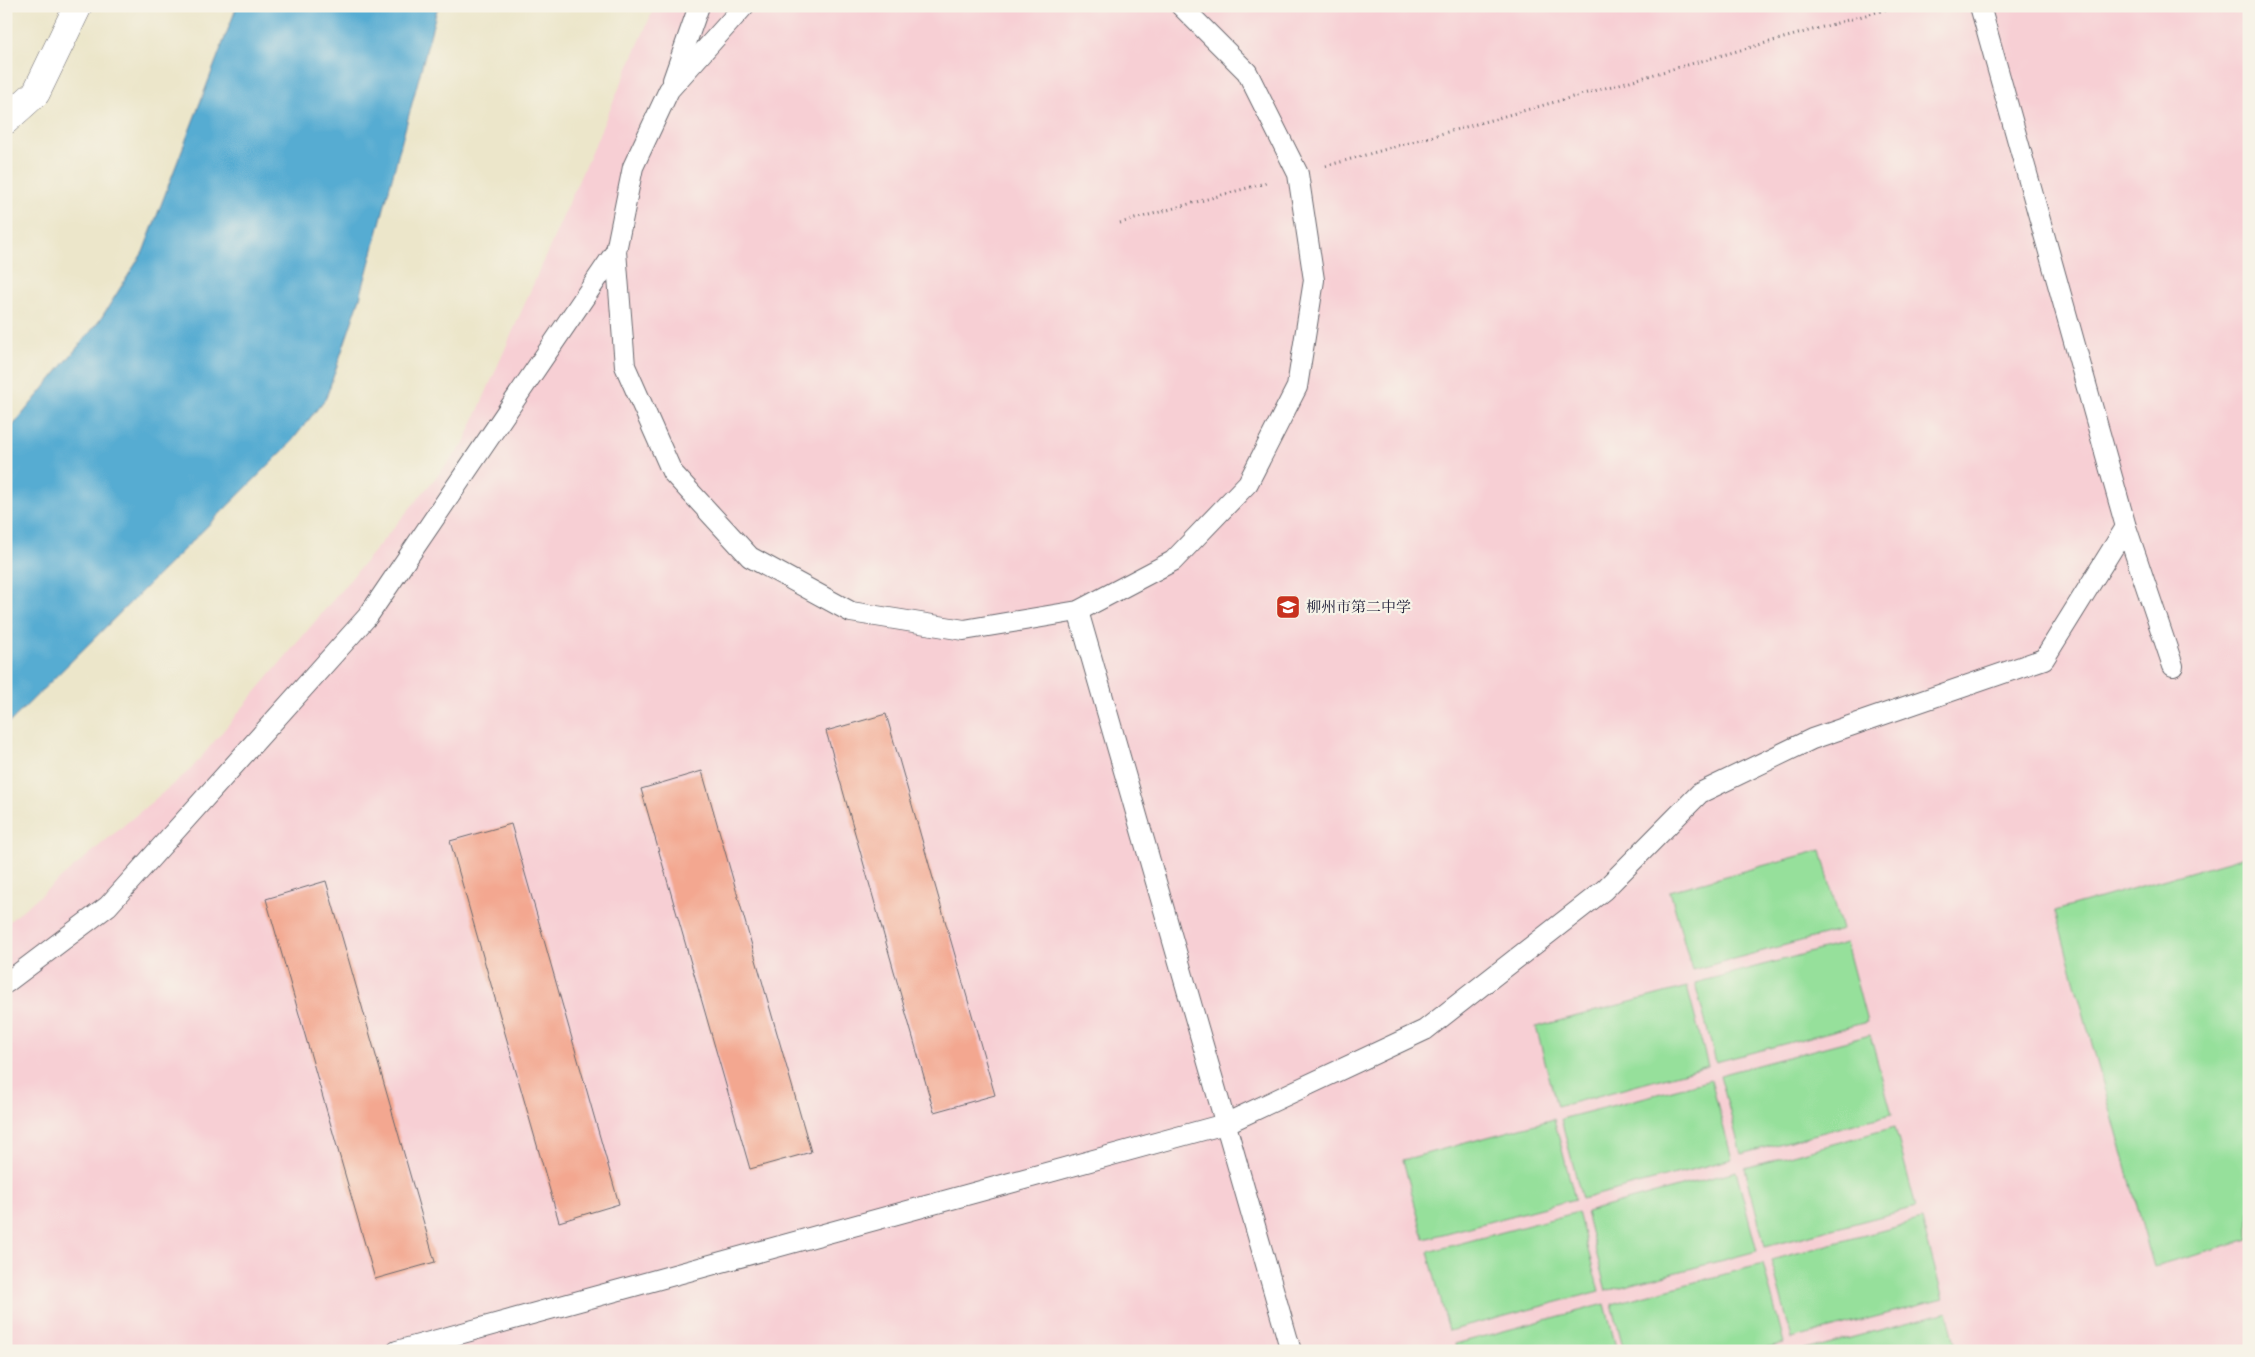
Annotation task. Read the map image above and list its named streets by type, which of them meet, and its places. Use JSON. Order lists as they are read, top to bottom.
{
  "places": {
    "school or university": ["柳州市第二中学"]
  }
}
